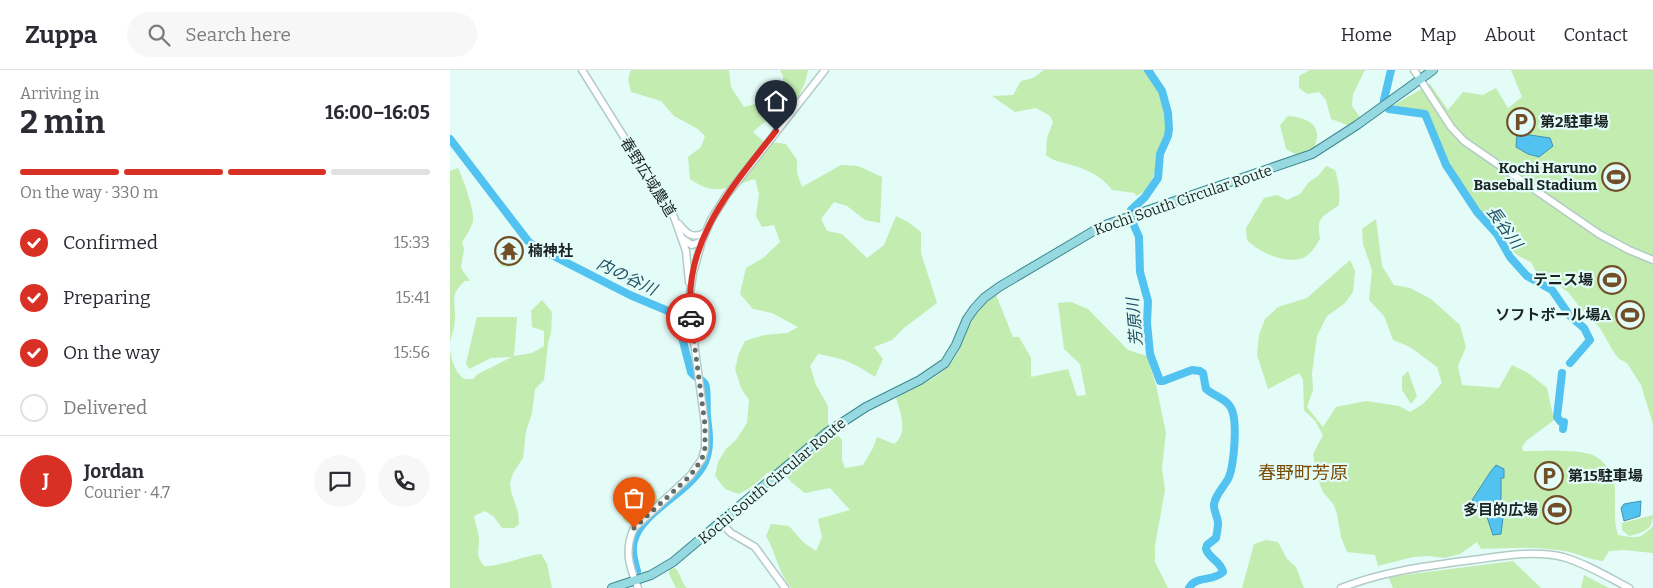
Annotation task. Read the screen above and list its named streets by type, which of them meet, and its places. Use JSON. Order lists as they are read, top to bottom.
{
  "streets": {
    "main road": ["Kochi South Circular Route"],
    "street": ["春野広域農道"]
  },
  "crossings": [
    ["春野広域農道", "Kochi South Circular Route"]
  ],
  "districts": ["春野町芳原"],
  "water": ["長谷川", "内の谷川", "芳原川"],
  "places": {
    "parking": ["第2駐車場", "第15駐車場"],
    "sports": [
      "Kochi Haruno Baseball Stadium",
      "テニス場",
      "ソフトボール場A",
      "多目的広場"
    ],
    "temple": ["楠神社"]
  },
  "page": {
    "header": "Zuppa",
    "search": "Search here",
    "nav": [
      "Home",
      "Map",
      "About",
      "Contact"
    ],
    "heading": ["2 min", "Arriving in", "16:00–16:05"],
    "panel": ["Jordan", "Courier · 4.7"],
    "bar": "On the way · 330 m",
    "list": [
      ["Confirmed", "15:33"],
      ["Preparing", "15:41"],
      ["On the way", "15:56"],
      "Delivered"
    ],
    "round": "J"
  }
}
